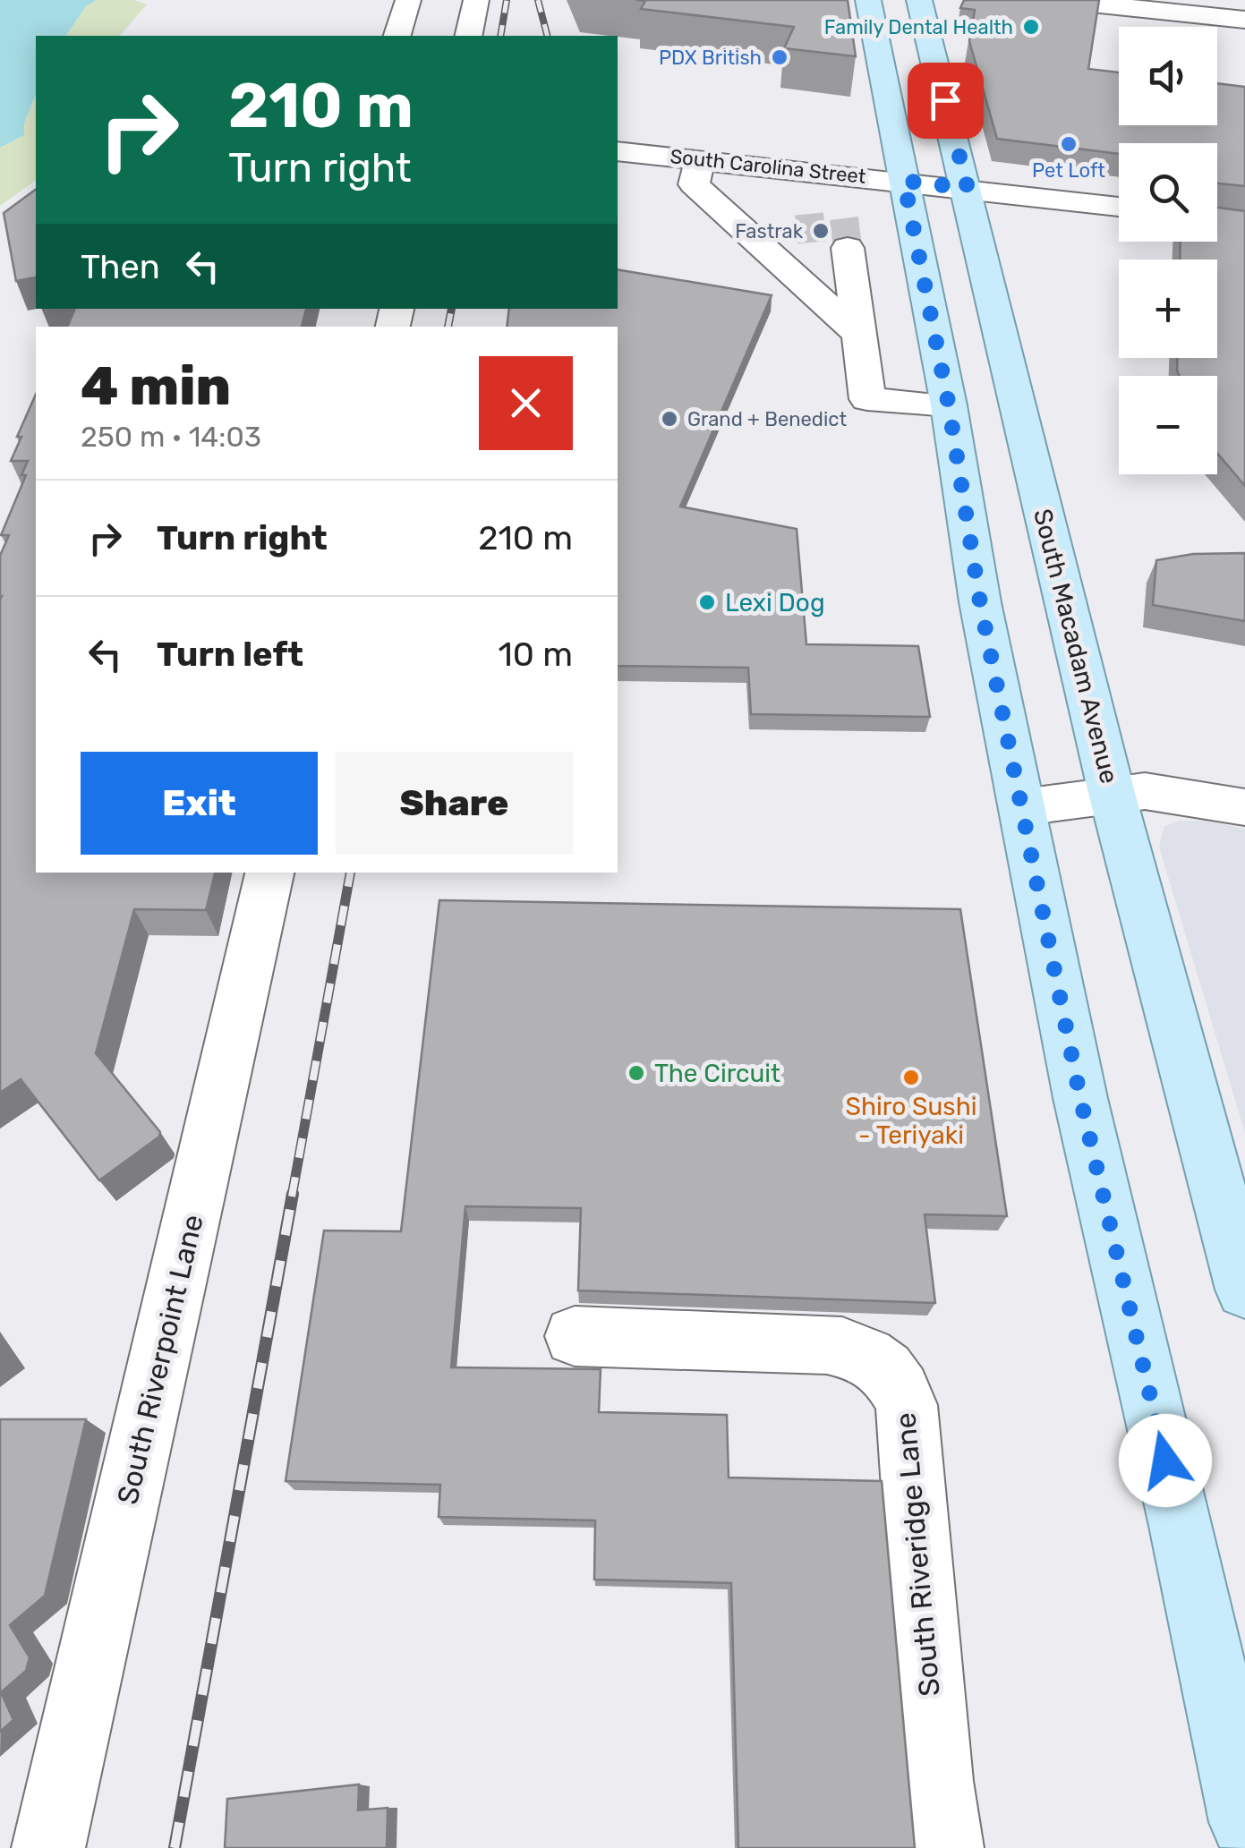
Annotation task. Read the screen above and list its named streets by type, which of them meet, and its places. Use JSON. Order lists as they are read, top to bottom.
{
  "streets": {
    "main road": ["South Macadam Avenue"],
    "street": ["South Carolina Street", "South Riverpoint Lane", "South Riveridge Lane"]
  },
  "crossings": [
    ["South Carolina Street", "South Macadam Avenue"]
  ],
  "places": [
    "Family Dental Health",
    "PDX British",
    "Pet Loft",
    "Fastrak",
    "Grand + Benedict",
    "Lexi Dog",
    "The Circuit",
    "Shiro Sushi - Teriyaki"
  ],
  "page": {
    "map_buttons": ["+", "−"],
    "turn": ["210 m", "Turn right"],
    "then": "Then",
    "heading": ["4 min", "250 m · 14:03"],
    "list": [
      {
        "name": "Turn right",
        "value": "210 m"
      },
      {
        "name": "Turn left",
        "value": "10 m"
      }
    ],
    "buttons": ["Exit", "Share"]
  }
}
